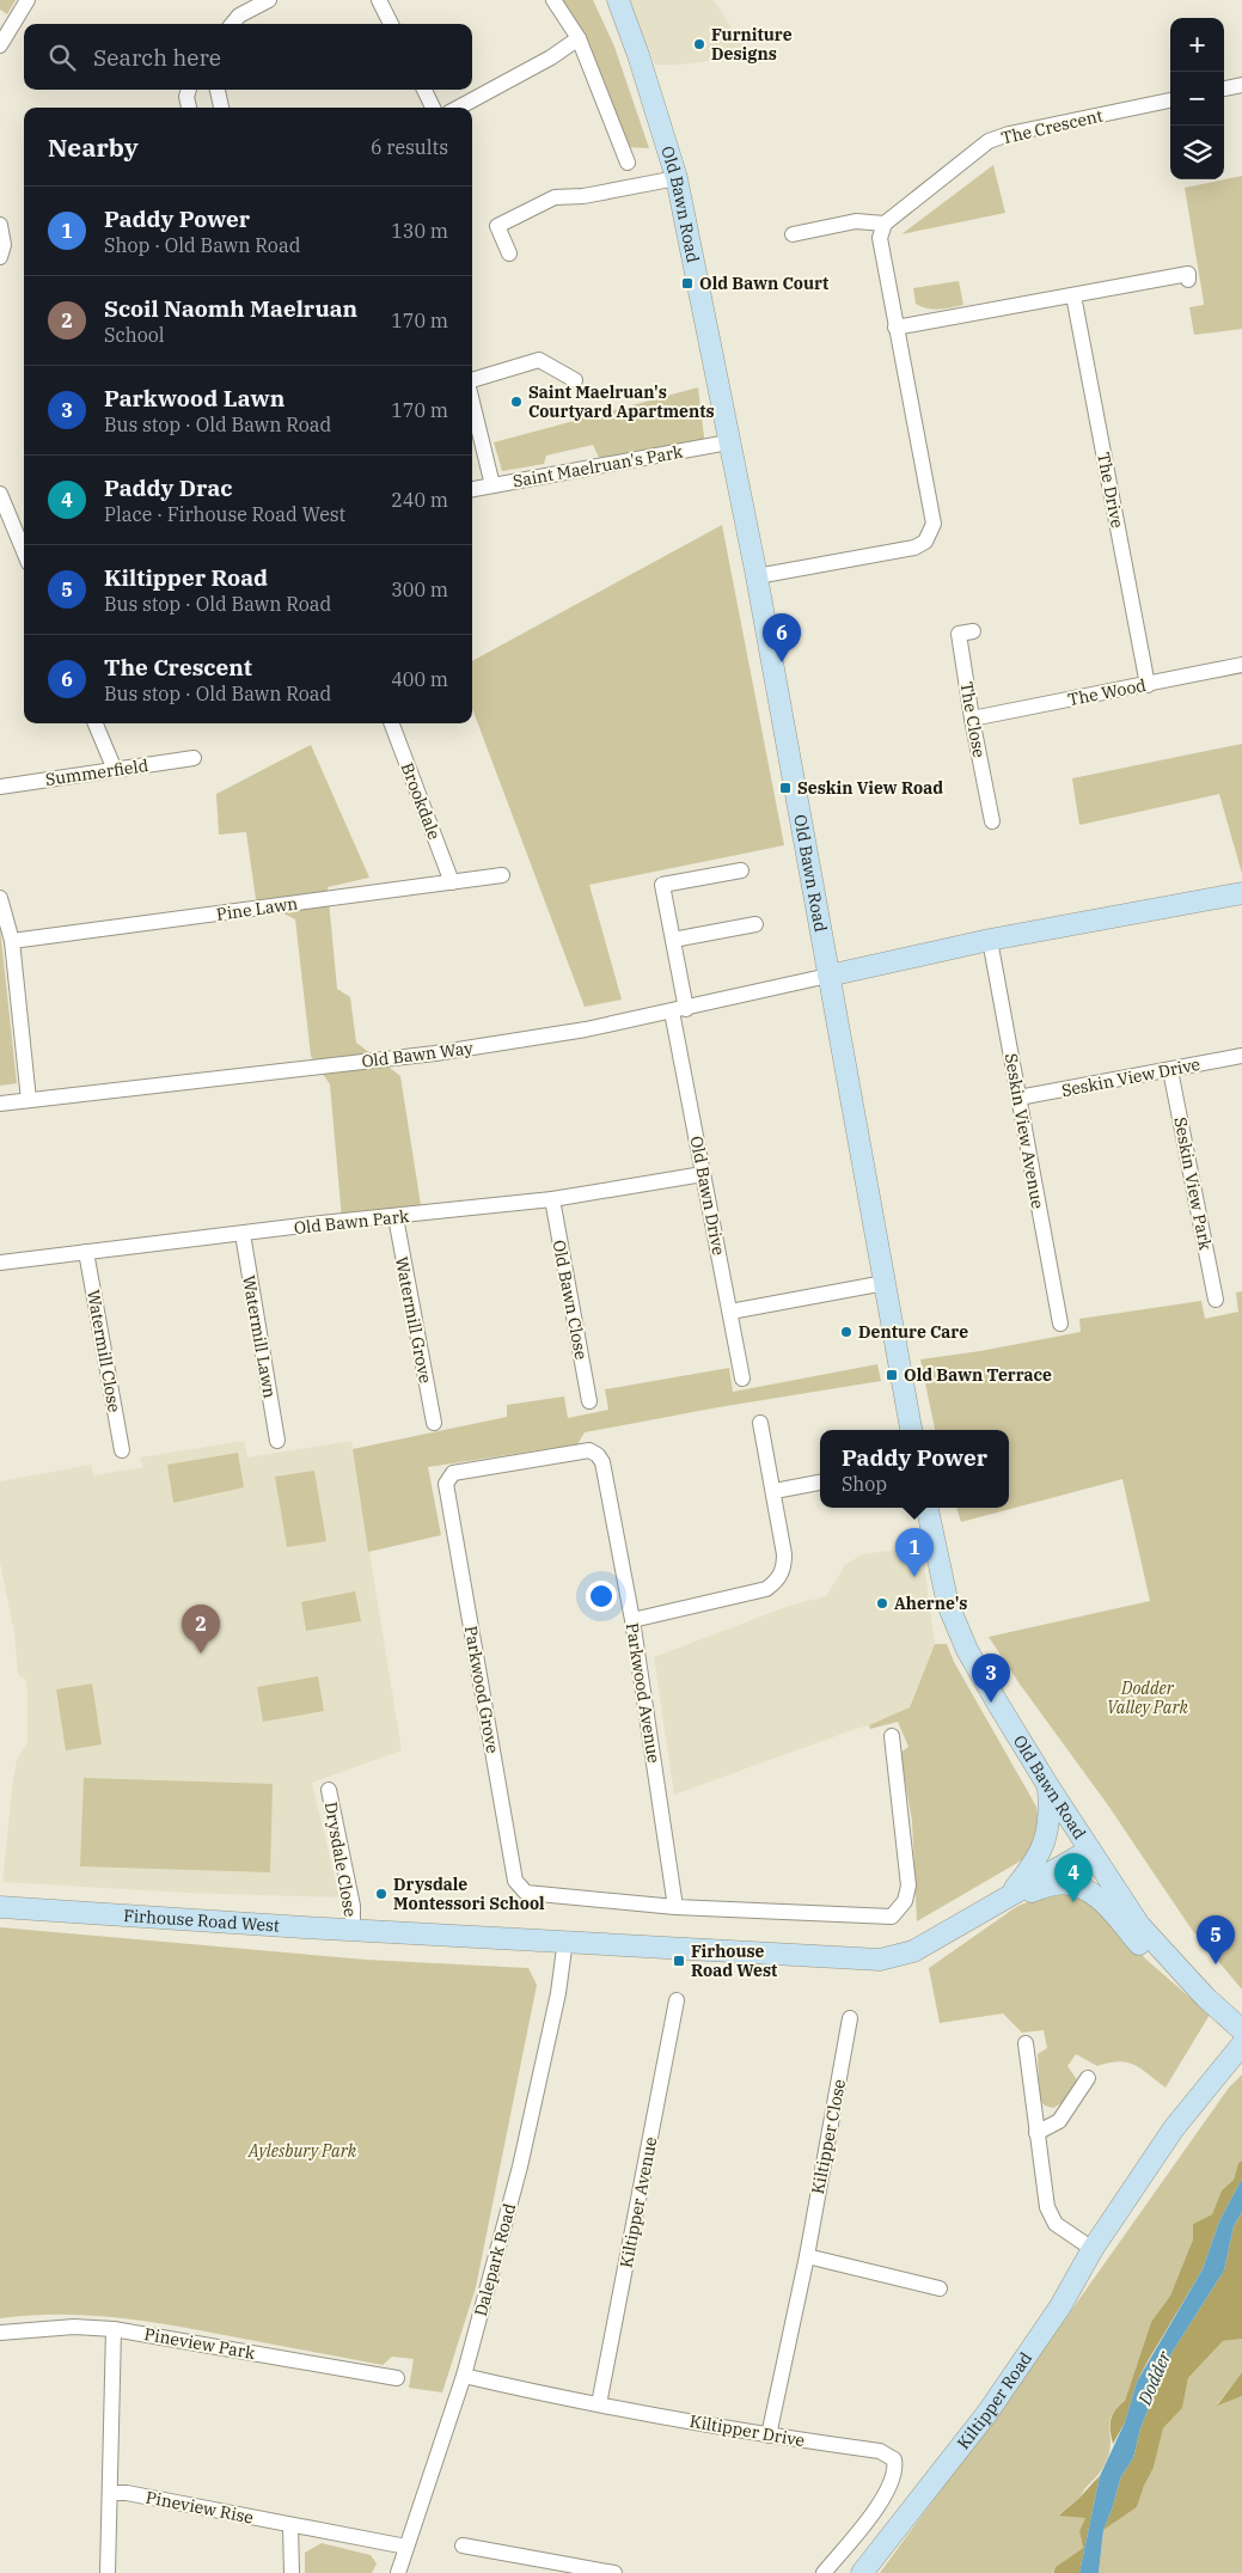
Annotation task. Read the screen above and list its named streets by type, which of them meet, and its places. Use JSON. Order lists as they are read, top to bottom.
{
  "streets": {
    "main road": ["Old Bawn Road", "Firhouse Road West", "Kiltipper Road"],
    "street": [
      "The Crescent",
      "Saint Maelruan's Park",
      "The Drive",
      "The Wood",
      "The Close",
      "Summerfield",
      "Brookdale",
      "Pine Lawn",
      "Old Bawn Way",
      "Seskin View Drive",
      "Seskin View Avenue",
      "Seskin View Park",
      "Old Bawn Drive",
      "Old Bawn Park",
      "Old Bawn Close",
      "Watermill Grove",
      "Watermill Lawn",
      "Watermill Close",
      "Parkwood Grove",
      "Parkwood Avenue",
      "Drysdale Close",
      "Kiltipper Close",
      "Kiltipper Avenue",
      "Dalepark Road",
      "Pineview Park",
      "Kiltipper Drive",
      "Pineview Rise"
    ]
  },
  "crossings": [
    ["Old Bawn Road", "Saint Maelruan's Park"],
    ["Old Bawn Road", "Old Bawn Way"],
    ["Old Bawn Road", "Firhouse Road West"],
    ["The Drive", "The Wood"],
    ["The Wood", "The Close"],
    ["Brookdale", "Pine Lawn"],
    ["Old Bawn Way", "Old Bawn Drive"],
    ["Seskin View Drive", "Seskin View Avenue"],
    ["Seskin View Drive", "Seskin View Park"],
    ["Old Bawn Drive", "Old Bawn Park"],
    ["Old Bawn Park", "Old Bawn Close"],
    ["Old Bawn Park", "Watermill Grove"],
    ["Old Bawn Park", "Watermill Lawn"],
    ["Old Bawn Park", "Watermill Close"],
    ["Parkwood Grove", "Parkwood Avenue"],
    ["Drysdale Close", "Firhouse Road West"],
    ["Firhouse Road West", "Dalepark Road"],
    ["Kiltipper Close", "Kiltipper Drive"],
    ["Kiltipper Avenue", "Kiltipper Drive"],
    ["Dalepark Road", "Kiltipper Drive"],
    ["Dalepark Road", "Pineview Rise"]
  ],
  "water": ["Dodder"],
  "parks": ["Dodder Valley Park", "Aylesbury Park"],
  "places": {
    "other": [
      "Furniture Designs",
      "Saint Maelruan's Courtyard Apartments",
      "Denture Care",
      "Aherne's",
      "Drysdale Montessori School"
    ],
    "transit": [
      "Old Bawn Court",
      "Seskin View Road",
      "Old Bawn Terrace",
      "Firhouse Road West"
    ]
  },
  "page": {
    "map_buttons": ["+", "−"],
    "search": "Search here",
    "heading": ["Nearby", "6 results"],
    "list": [
      {
        "mark": "1",
        "name": "Paddy Power",
        "note": "Shop · Old Bawn Road",
        "value": "130 m"
      },
      {
        "mark": "2",
        "name": "Scoil Naomh Maelruan",
        "note": "School",
        "value": "170 m"
      },
      {
        "mark": "3",
        "name": "Parkwood Lawn",
        "note": "Bus stop · Old Bawn Road",
        "value": "170 m"
      },
      {
        "mark": "4",
        "name": "Paddy Drac",
        "note": "Place · Firhouse Road West",
        "value": "240 m"
      },
      {
        "mark": "5",
        "name": "Kiltipper Road",
        "note": "Bus stop · Old Bawn Road",
        "value": "300 m"
      },
      {
        "mark": "6",
        "name": "The Crescent",
        "note": "Bus stop · Old Bawn Road",
        "value": "400 m"
      }
    ],
    "pins": [
      "6",
      "1",
      "2",
      "3",
      "4",
      "5"
    ],
    "popup": ["Paddy Power", "Shop"]
  }
}
